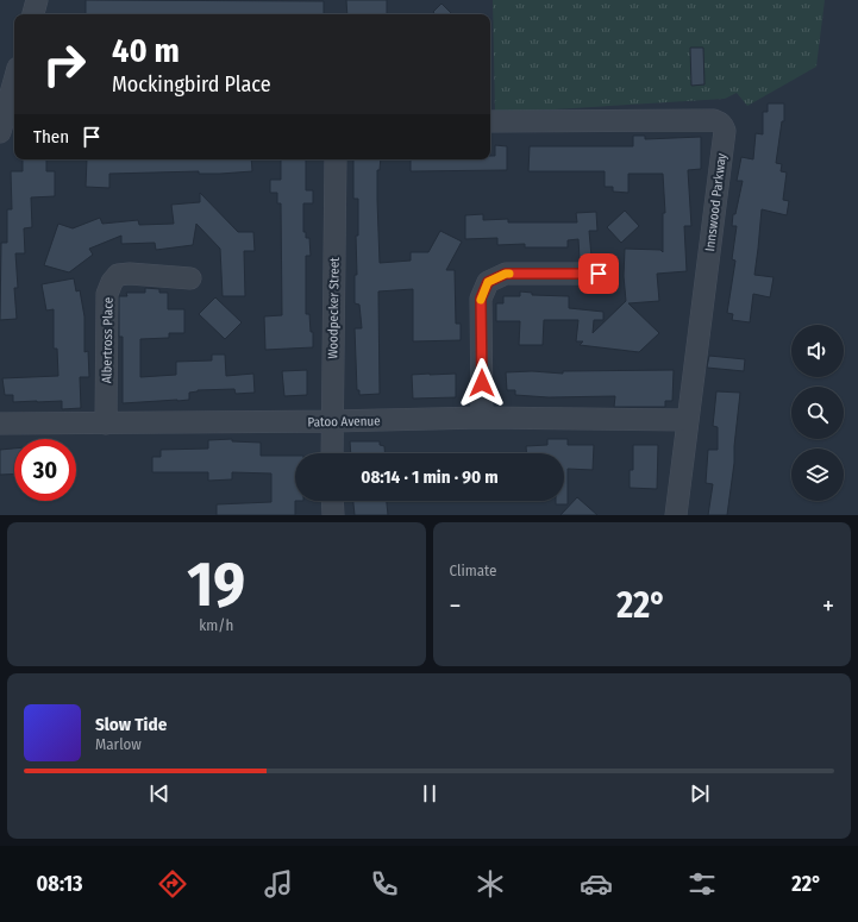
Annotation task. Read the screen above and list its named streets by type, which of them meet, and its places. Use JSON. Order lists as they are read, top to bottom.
{
  "streets": {
    "street": [
      "Innswood Parkway",
      "Woodpecker Street",
      "Albertross Place",
      "Patoo Avenue"
    ]
  },
  "crossings": [
    ["Innswood Parkway", "Patoo Avenue"],
    ["Woodpecker Street", "Patoo Avenue"],
    ["Albertross Place", "Patoo Avenue"]
  ],
  "page": {
    "turn": ["40 m", "Mockingbird Place"],
    "then": "Then",
    "limit": "30",
    "trip": "08:14 · 1 min · 90 m",
    "tile": [
      ["19", "km/h"],
      "Climate"
    ],
    "heat": ["−", "22°", "+"],
    "song": ["Slow Tide", "Marlow"],
    "tabs": ["08:13", "22°"]
  }
}
